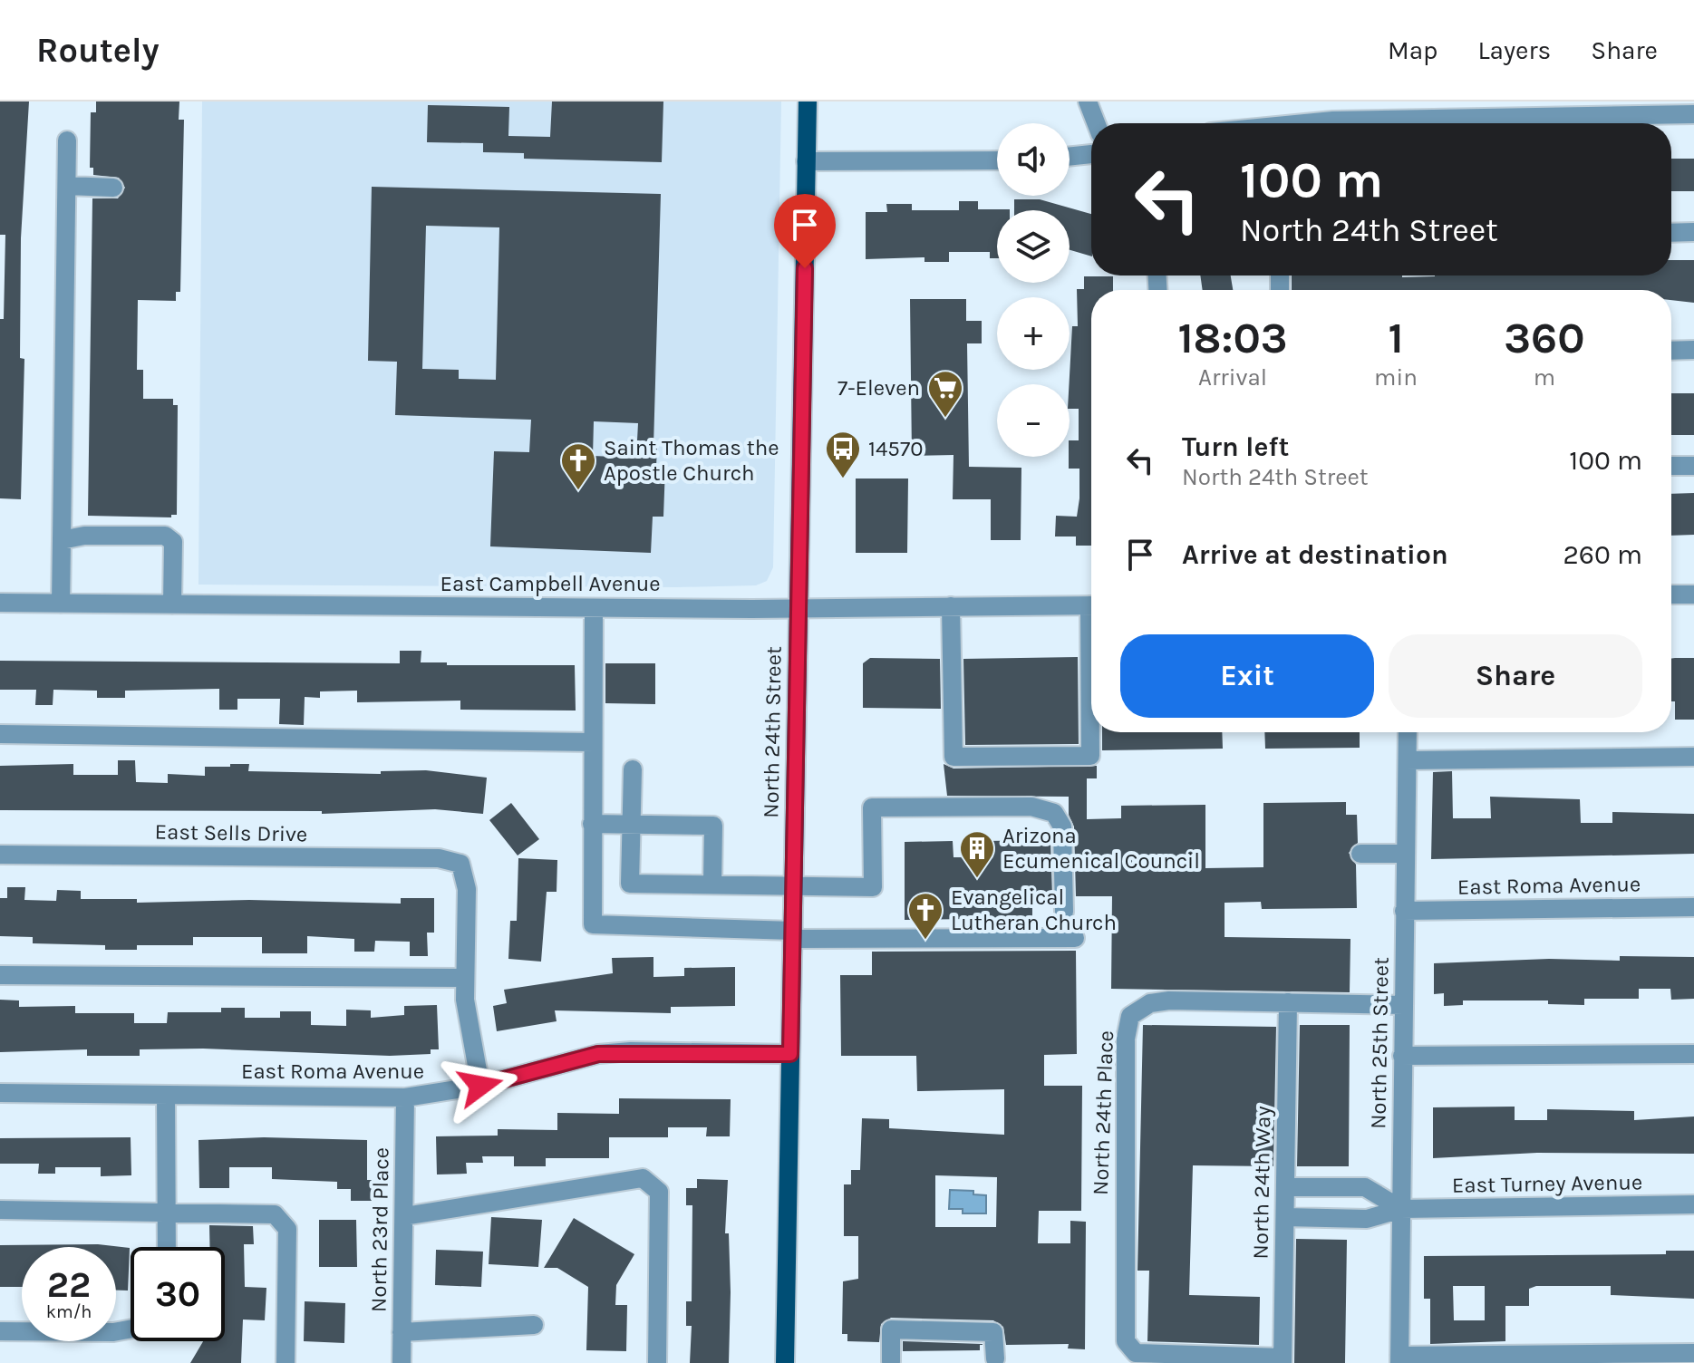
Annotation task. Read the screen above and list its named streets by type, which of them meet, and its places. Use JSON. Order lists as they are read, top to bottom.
{
  "streets": {
    "main road": ["North 24th Street"],
    "street": [
      "East Campbell Avenue",
      "East Sells Drive",
      "East Roma Avenue",
      "North 25th Street",
      "North 24th Place",
      "North 24th Way",
      "East Turney Avenue",
      "North 23rd Place"
    ]
  },
  "crossings": [
    ["East Campbell Avenue", "North 24th Street"],
    ["North 24th Street", "East Roma Avenue"],
    ["East Roma Avenue", "North 25th Street"],
    ["East Roma Avenue", "North 23rd Place"],
    ["North 25th Street", "North 24th Place"],
    ["North 25th Street", "East Turney Avenue"],
    ["North 24th Place", "North 24th Way"],
    ["North 24th Way", "East Turney Avenue"]
  ],
  "places": {
    "supermarket": ["7-Eleven"],
    "bus stop": ["14570"],
    "church": ["Saint Thomas the Apostle Church", "Evangelical Lutheran Church"],
    "building": ["Arizona Ecumenical Council"]
  },
  "page": {
    "header": "Routely",
    "nav": ["Map", "Layers", "Share"],
    "map_buttons": ["+", "−"],
    "turn": ["100 m", "North 24th Street"],
    "eta": [
      "18:03",
      "Arrival",
      "1",
      "min",
      "360",
      "m"
    ],
    "list": [
      {
        "name": "Turn left",
        "note": "North 24th Street",
        "value": "100 m"
      },
      {
        "name": "Arrive at destination",
        "value": "260 m"
      }
    ],
    "buttons": ["Exit", "Share"],
    "speed": "22 km/h",
    "limit": "30"
  }
}
